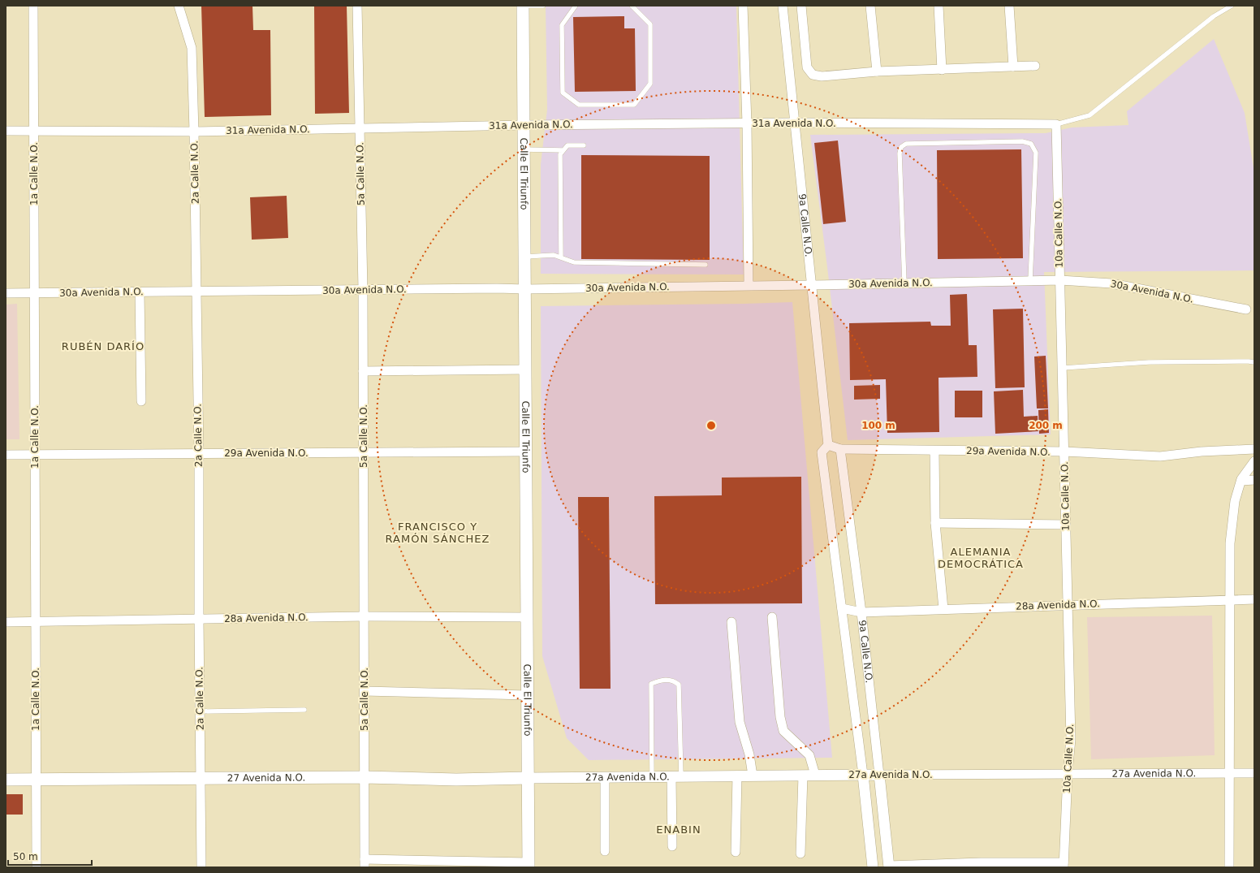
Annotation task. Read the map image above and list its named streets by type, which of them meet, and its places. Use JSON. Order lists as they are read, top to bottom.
{
  "streets": {
    "main road": ["Calle El Triunfo", "27 Avenida N.O."],
    "street": [
      "31a Avenida N.O.",
      "2a Calle N.O.",
      "1a Calle N.O.",
      "5a Calle N.O.",
      "9a Calle N.O.",
      "10a Calle N.O.",
      "30a Avenida N.O.",
      "29a Avenida N.O.",
      "28a Avenida N.O.",
      "27a Avenida N.O."
    ]
  },
  "crossings": [
    ["31a Avenida N.O.", "2a Calle N.O."],
    ["31a Avenida N.O.", "1a Calle N.O."],
    ["31a Avenida N.O.", "5a Calle N.O."],
    ["31a Avenida N.O.", "Calle El Triunfo"],
    ["31a Avenida N.O.", "9a Calle N.O."],
    ["31a Avenida N.O.", "10a Calle N.O."],
    ["2a Calle N.O.", "30a Avenida N.O."],
    ["2a Calle N.O.", "29a Avenida N.O."],
    ["2a Calle N.O.", "28a Avenida N.O."],
    ["2a Calle N.O.", "27 Avenida N.O."],
    ["1a Calle N.O.", "30a Avenida N.O."],
    ["1a Calle N.O.", "29a Avenida N.O."],
    ["1a Calle N.O.", "28a Avenida N.O."],
    ["1a Calle N.O.", "27 Avenida N.O."],
    ["5a Calle N.O.", "30a Avenida N.O."],
    ["5a Calle N.O.", "29a Avenida N.O."],
    ["5a Calle N.O.", "28a Avenida N.O."],
    ["5a Calle N.O.", "27 Avenida N.O."],
    ["Calle El Triunfo", "30a Avenida N.O."],
    ["Calle El Triunfo", "29a Avenida N.O."],
    ["Calle El Triunfo", "28a Avenida N.O."],
    ["Calle El Triunfo", "27a Avenida N.O."],
    ["Calle El Triunfo", "27 Avenida N.O."],
    ["9a Calle N.O.", "30a Avenida N.O."],
    ["9a Calle N.O.", "29a Avenida N.O."],
    ["9a Calle N.O.", "28a Avenida N.O."],
    ["9a Calle N.O.", "27a Avenida N.O."],
    ["10a Calle N.O.", "30a Avenida N.O."],
    ["10a Calle N.O.", "29a Avenida N.O."],
    ["10a Calle N.O.", "28a Avenida N.O."],
    ["10a Calle N.O.", "27a Avenida N.O."],
    ["27a Avenida N.O.", "27 Avenida N.O."]
  ],
  "districts": [
    "RUBÉN DARÍO",
    "FRANCISCO Y RAMÓN SÁNCHEZ",
    "ALEMANIA DEMOCRÁTICA",
    "ENABIN"
  ],
  "scale_bar": "50 m",
  "rings": ["100 m", "200 m"]
}
